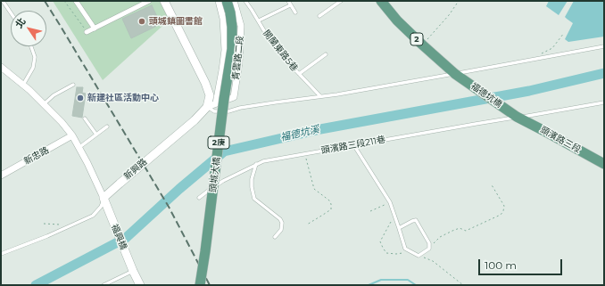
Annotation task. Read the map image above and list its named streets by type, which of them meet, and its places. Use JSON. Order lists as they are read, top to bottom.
{
  "streets": {
    "main road": [
      "2",
      "福德坑橋",
      "頭濱路三段",
      "2庚",
      "頭城大橋"
    ],
    "street": [
      "青雲路二段",
      "新忠路",
      "新興路",
      "福興橋"
    ],
    "lane": ["開蘭東路5巷", "頭濱路三段211巷"]
  },
  "crossings": [
    ["2", "福德坑橋"],
    ["青雲路二段", "新興路"],
    ["福德坑橋", "頭濱路三段"],
    ["福德坑橋", "頭濱路三段211巷"],
    ["頭濱路三段", "頭濱路三段211巷"],
    ["新興路", "福興橋"]
  ],
  "water": ["福德坑溪"],
  "places": ["頭城鎮圖書館", "新建社區活動中心"],
  "scale_bar": "100 m",
  "north": "top left"
}
